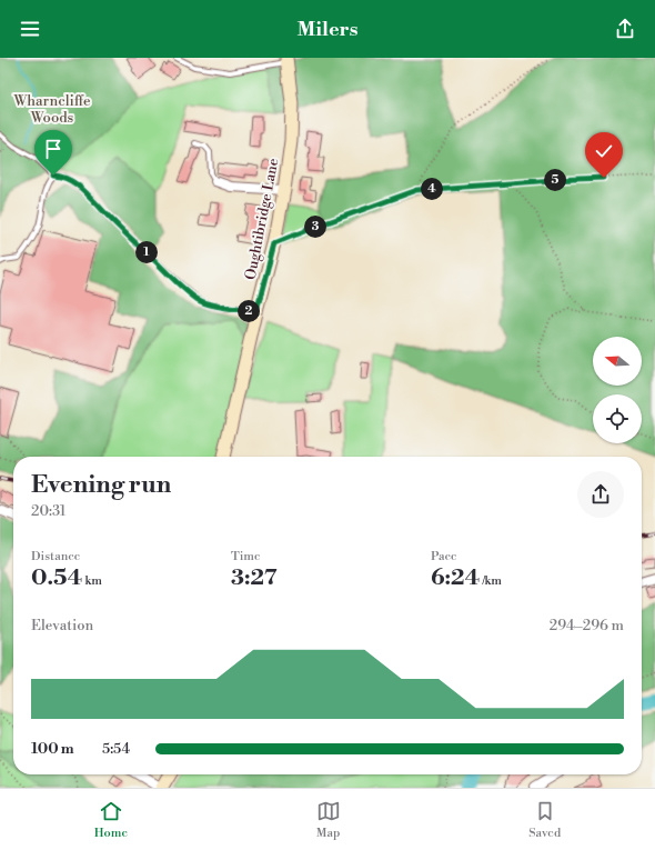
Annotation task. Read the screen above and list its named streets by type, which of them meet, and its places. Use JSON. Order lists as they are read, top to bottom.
{
  "streets": {
    "street": ["Oughtibridge Lane"]
  },
  "parks": ["Wharncliffe Woods"],
  "north": "left",
  "page": {
    "header": "Milers",
    "pins": [
      "5",
      "4",
      "3",
      "1",
      "2"
    ],
    "heading": ["Evening run", "20:31"],
    "stats": [
      ["Distance", "0.54 km"],
      ["Time", "3:27"],
      ["Pace", "6:24 /km"]
    ],
    "chart": ["Elevation", "294–296 m"],
    "list": [
      {
        "name": "100 m",
        "note": "5:54"
      }
    ],
    "tabs": ["Home", "Map", "Saved"]
  }
}
